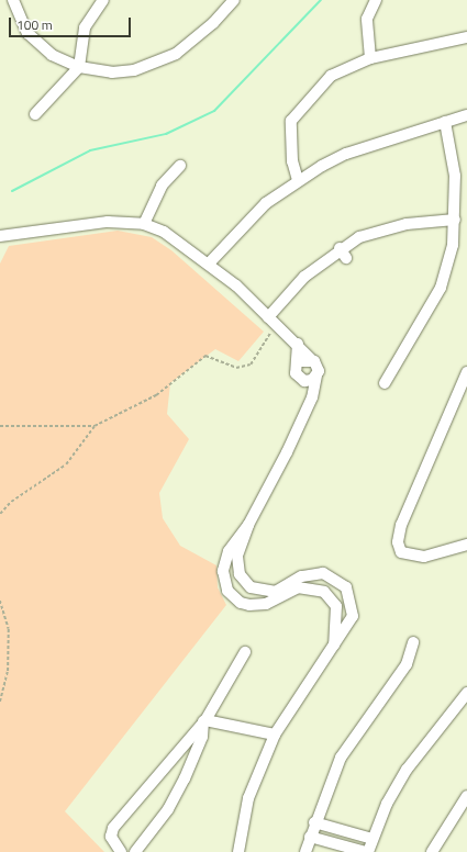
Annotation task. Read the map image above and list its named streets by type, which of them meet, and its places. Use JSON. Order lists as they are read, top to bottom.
{
  "scale_bar": "100 m"
}
